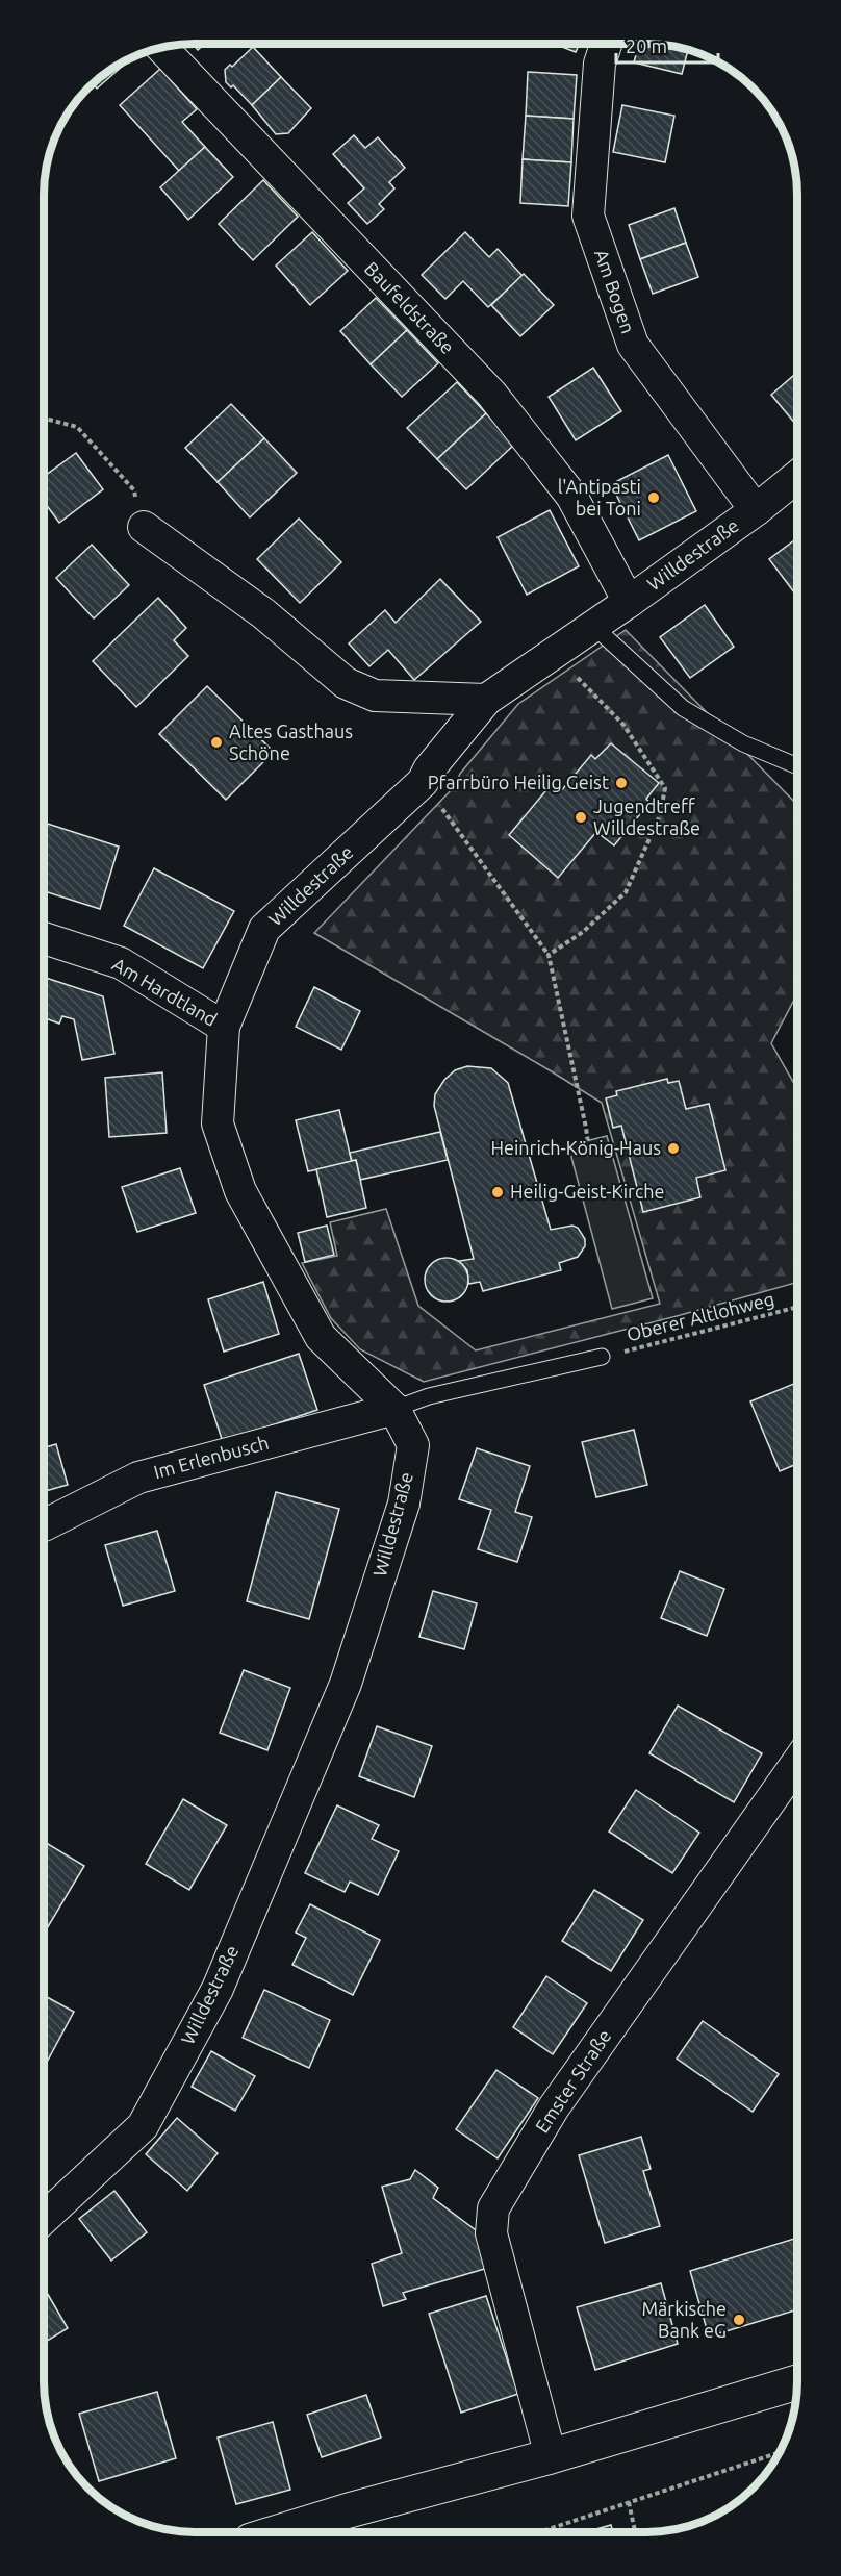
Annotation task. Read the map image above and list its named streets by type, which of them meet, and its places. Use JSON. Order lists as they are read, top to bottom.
{
  "streets": {
    "street": [
      "Am Bogen",
      "Baufeldstraße",
      "Willdestraße",
      "Am Hardtland",
      "Im Erlenbusch",
      "Emster Straße"
    ],
    "path": ["Oberer Altlohweg"]
  },
  "crossings": [
    ["Am Bogen", "Willdestraße"],
    ["Baufeldstraße", "Willdestraße"],
    ["Willdestraße", "Am Hardtland"],
    ["Willdestraße", "Im Erlenbusch"]
  ],
  "places": [
    "l'Antipasti bei Toni",
    "Altes Gasthaus Schöne",
    "Pfarrbüro Heilig Geist",
    "Jugendtreff Willdestraße",
    "Heinrich-König-Haus",
    "Heilig-Geist-Kirche",
    "Märkische Bank eG"
  ],
  "scale_bar": "20 m"
}
